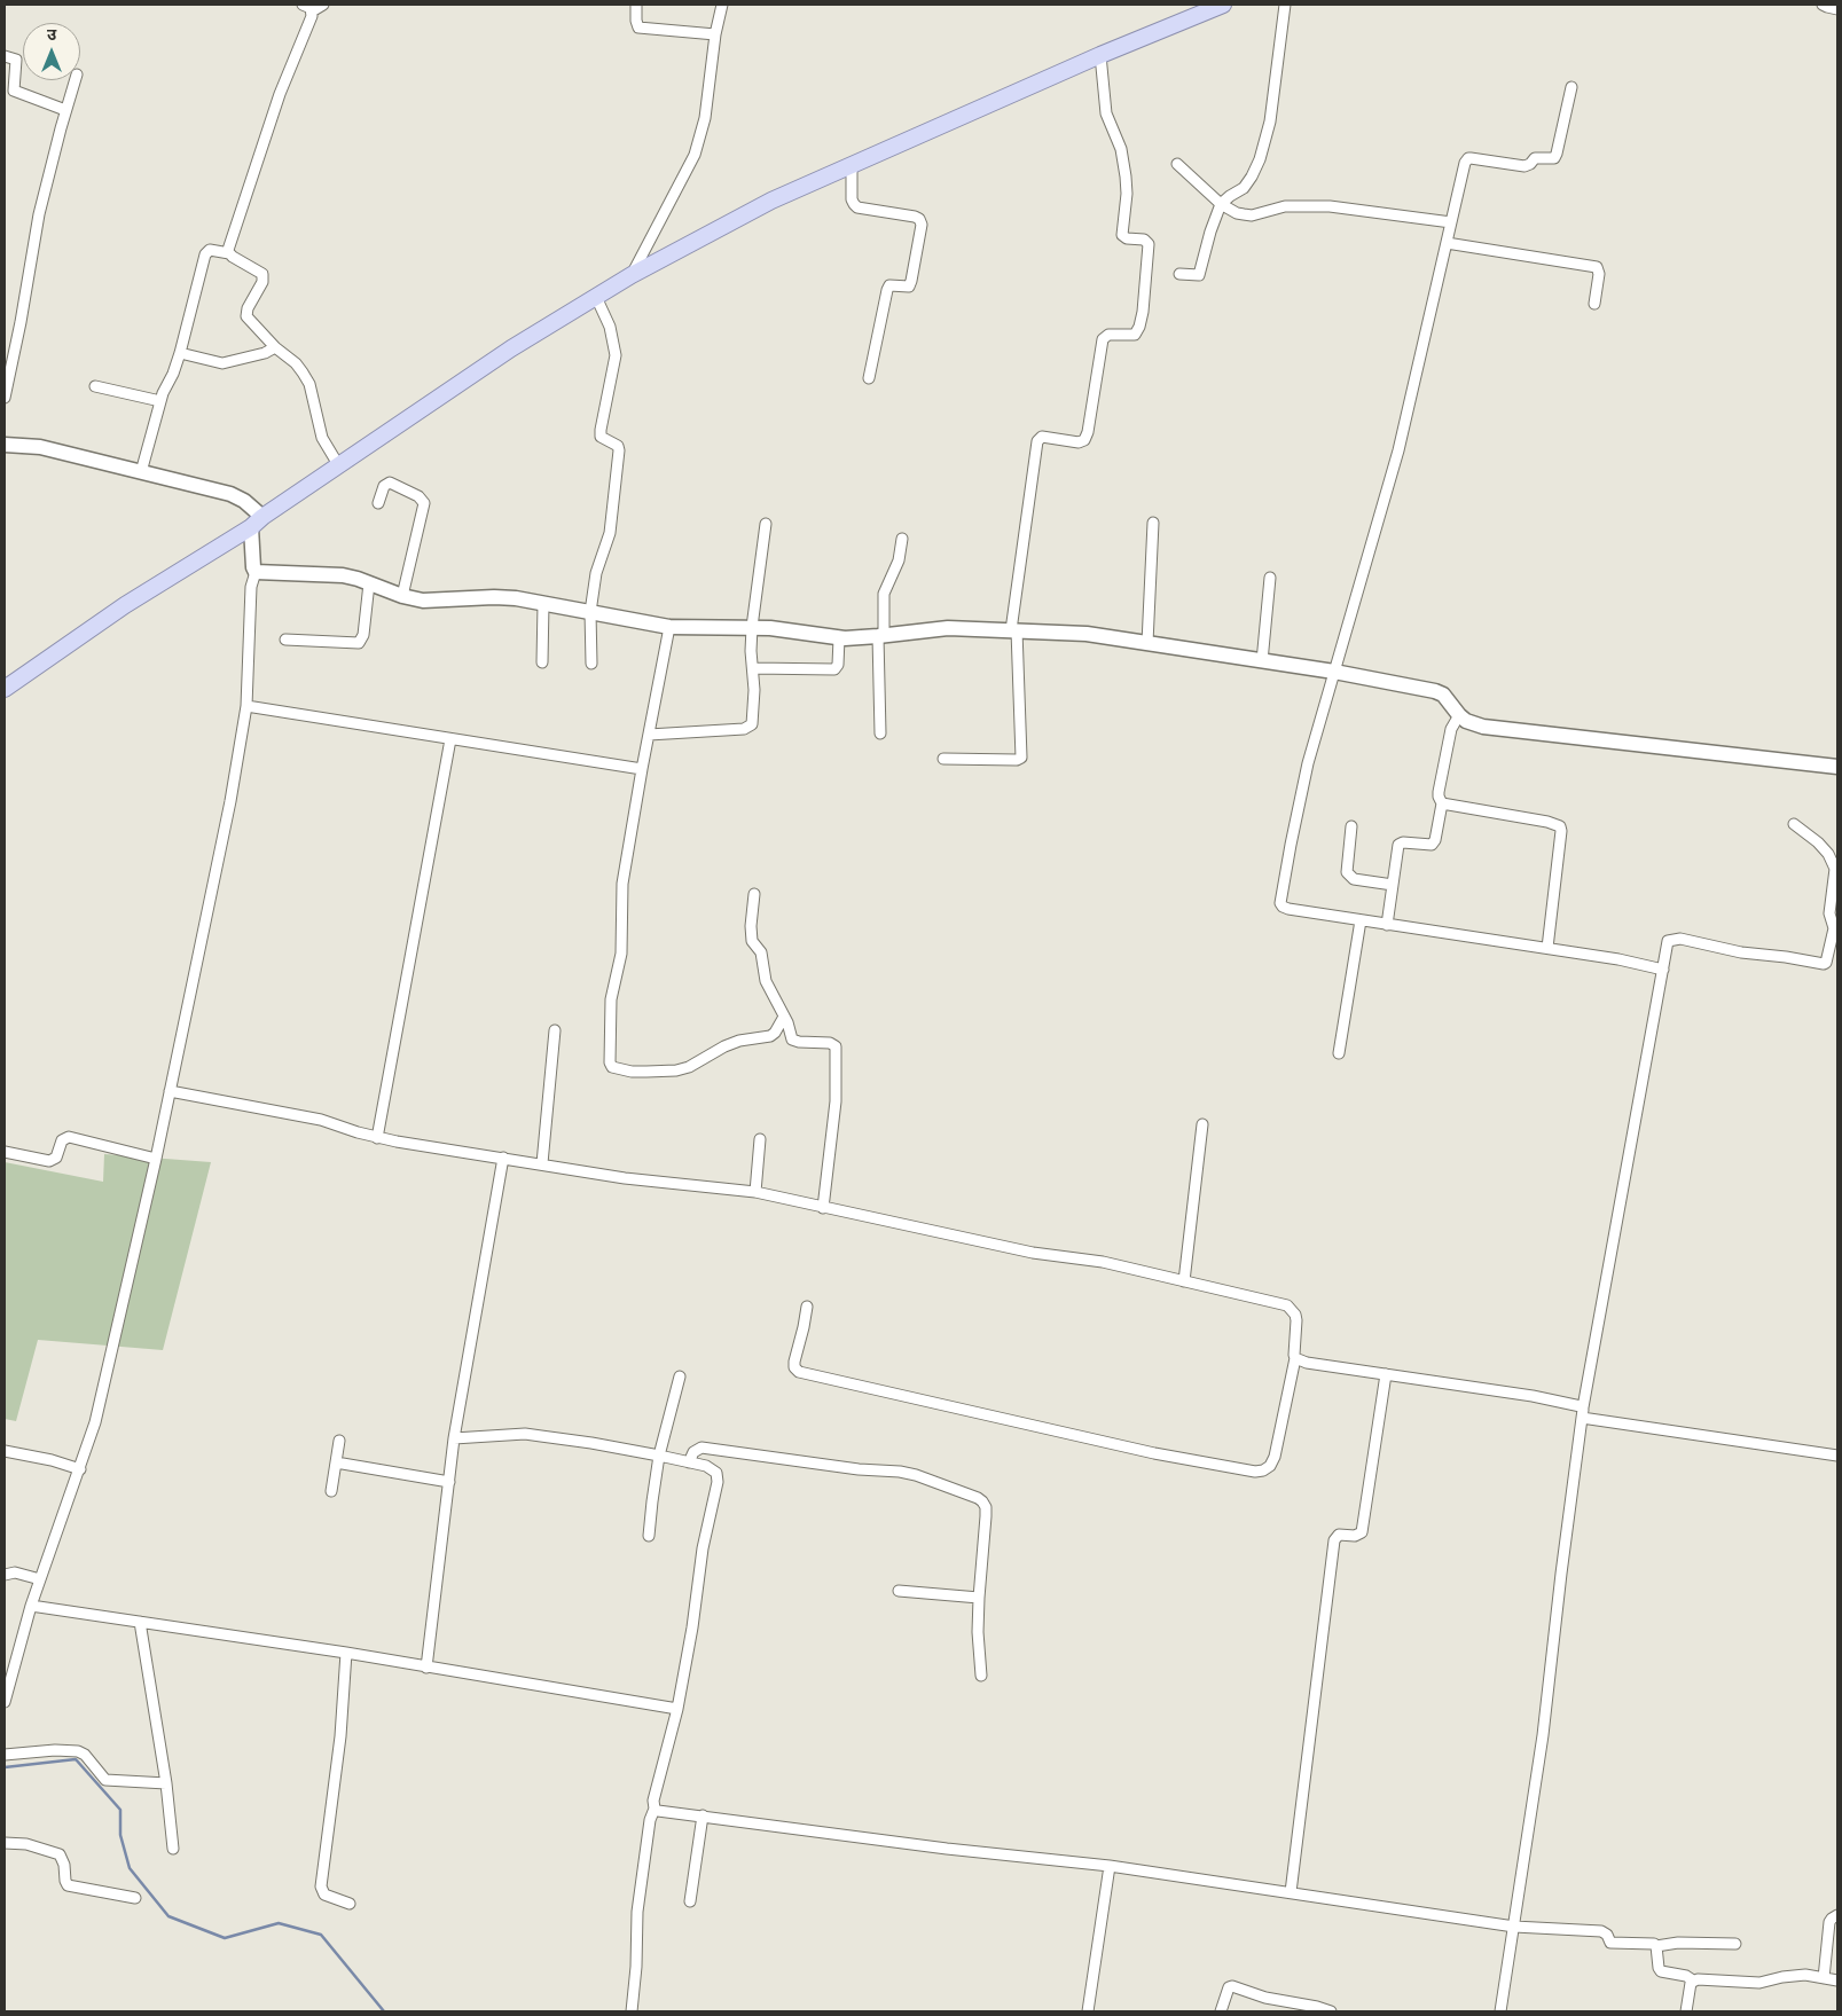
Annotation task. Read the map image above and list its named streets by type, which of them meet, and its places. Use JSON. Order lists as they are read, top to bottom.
{
  "north": "top"
}
